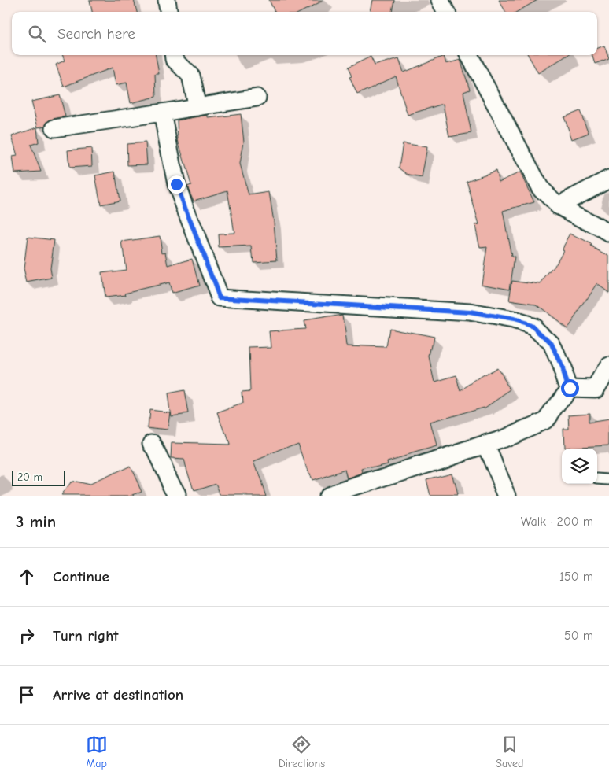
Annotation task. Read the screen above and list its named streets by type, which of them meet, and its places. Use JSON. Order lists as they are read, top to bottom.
{
  "scale_bar": "20 m",
  "page": {
    "search": "Search here",
    "scale": "20 m",
    "heading": ["3 min", "Walk · 200 m"],
    "list": [
      ["Continue", "150 m"],
      ["Turn right", "50 m"],
      "Arrive at destination"
    ],
    "nav": ["Map", "Directions", "Saved"]
  }
}
